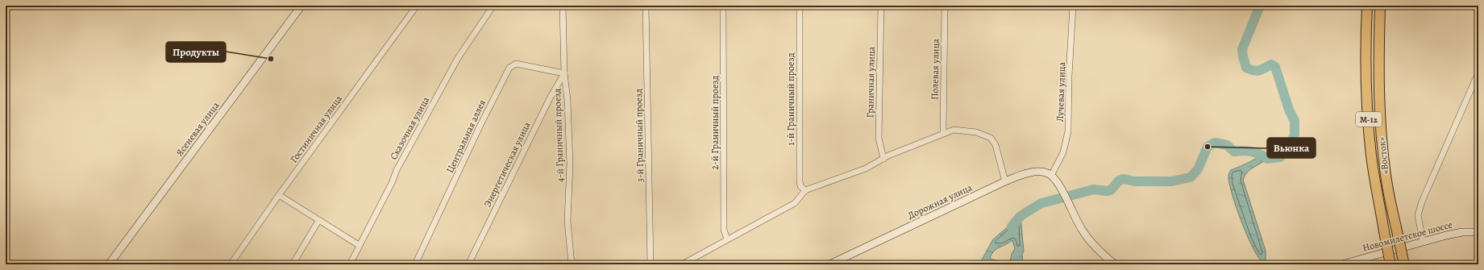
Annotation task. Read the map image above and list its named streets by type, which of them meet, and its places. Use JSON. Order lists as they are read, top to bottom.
{
  "streets": {
    "highway": ["М-12", "«Восток»"],
    "main road": ["Ясеневая улица", "Дорожная улица", "Новомилетское шоссе"],
    "street": [
      "Полевая улица",
      "Граничная улица",
      "Лучевая улица",
      "1-й Граничный проезд",
      "2-й Граничный проезд",
      "Сказочная улица",
      "Гостиничная улица",
      "4-й Граничный проезд",
      "3-й Граничный проезд",
      "Центральная аллея",
      "Энергетическая улица"
    ]
  },
  "crossings": [
    ["Лучевая улица", "Дорожная улица"],
    ["4-й Граничный проезд", "Центральная аллея"],
    ["4-й Граничный проезд", "Энергетическая улица"],
    ["Центральная аллея", "Энергетическая улица"]
  ],
  "places": ["Продукты", "Вьюнка"]
}
